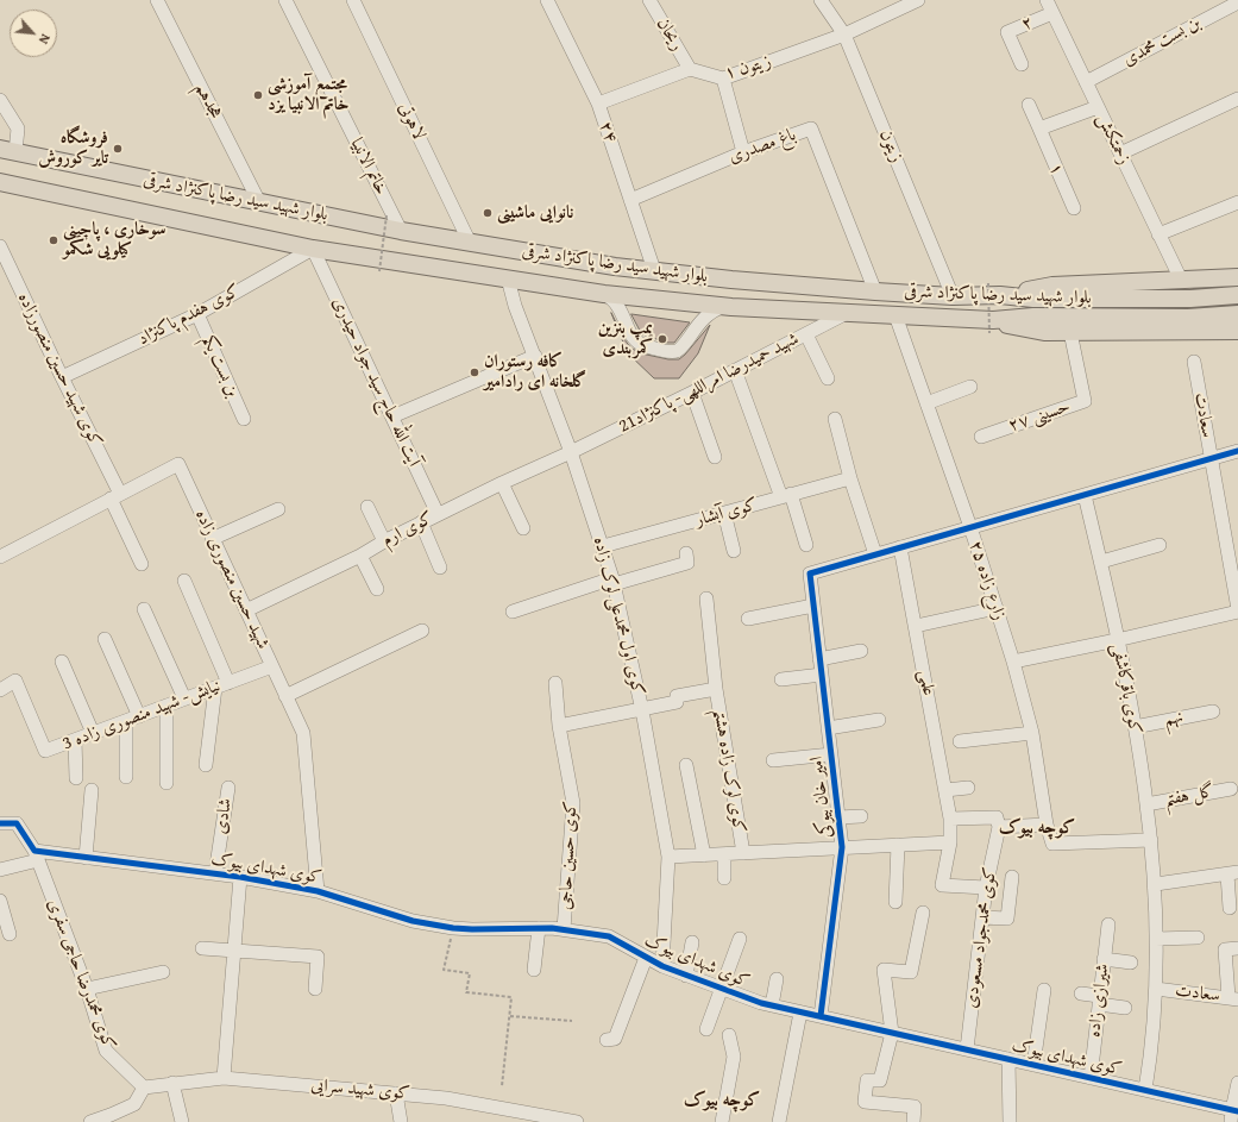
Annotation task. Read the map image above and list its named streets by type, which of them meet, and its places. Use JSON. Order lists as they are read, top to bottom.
{
  "streets": {
    "main road": ["بلوار شهید سید رضا پاکنژاد شرقی"],
    "street": [
      "۲",
      "ریحان",
      "بن بست محمدی",
      "زیتون ۱",
      "هجدهم",
      "لاهوتی",
      "۲۴",
      "زحمتکش",
      "باغ مصدری",
      "زیتون",
      "خاتم الانبیا",
      "۱",
      "کوی هفدم پاکنژاد",
      "بن بست یکم",
      "کوی شهید حسین منصورزاده",
      "آیت الله حاج سید جواد حیدری",
      "شهید حمیدرضا امراللهی- پاکنژاد21",
      "سعادت",
      "حسینی ۲۷",
      "کوی آبشار",
      "کوی ارم",
      "شهید حسین منصوری زاده",
      "زارع زاده ۲۵",
      "کوی اول محمدعلی لوک زاده",
      "علمی",
      "کوی باقرکاشفی",
      "نیایش- شهید منصوری زاده 3",
      "نهم",
      "کوی لوک زاده هشتم",
      "گل هفتم",
      "امیر خان بیوکی",
      "شادی",
      "کوی حسین حاجی",
      "کوی شهدای بیوک",
      "کوی محمدجواد مسعودی",
      "کوی محمدرضا حاجی سفری",
      "شیرازی زاده",
      "کوی شهید سرایی"
    ]
  },
  "crossings": [
    ["۲", "زحمتکش"],
    ["ریحان", "زیتون ۱"],
    ["بن بست محمدی", "زحمتکش"],
    ["زیتون ۱", "زیتون"],
    ["هجدهم", "بلوار شهید سید رضا پاکنژاد شرقی"],
    ["لاهوتی", "بلوار شهید سید رضا پاکنژاد شرقی"],
    ["۲۴", "باغ مصدری"],
    ["۲۴", "بلوار شهید سید رضا پاکنژاد شرقی"],
    ["باغ مصدری", "بلوار شهید سید رضا پاکنژاد شرقی"],
    ["زیتون", "بلوار شهید سید رضا پاکنژاد شرقی"],
    ["خاتم الانبیا", "بلوار شهید سید رضا پاکنژاد شرقی"],
    ["بلوار شهید سید رضا پاکنژاد شرقی", "کوی هفدم پاکنژاد"],
    ["بلوار شهید سید رضا پاکنژاد شرقی", "آیت الله حاج سید جواد حیدری"],
    ["بلوار شهید سید رضا پاکنژاد شرقی", "شهید حمیدرضا امراللهی- پاکنژاد21"],
    ["بلوار شهید سید رضا پاکنژاد شرقی", "زارع زاده ۲۵"],
    ["بلوار شهید سید رضا پاکنژاد شرقی", "کوی اول محمدعلی لوک زاده"],
    ["کوی هفدم پاکنژاد", "بن بست یکم"],
    ["کوی هفدم پاکنژاد", "کوی شهید حسین منصورزاده"],
    ["کوی هفدم پاکنژاد", "آیت الله حاج سید جواد حیدری"],
    ["کوی شهید حسین منصورزاده", "شهید حسین منصوری زاده"],
    ["آیت الله حاج سید جواد حیدری", "کوی ارم"],
    ["شهید حمیدرضا امراللهی- پاکنژاد21", "کوی ارم"],
    ["شهید حمیدرضا امراللهی- پاکنژاد21", "کوی اول محمدعلی لوک زاده"],
    ["سعادت", "کوی باقرکاشفی"],
    ["کوی آبشار", "کوی اول محمدعلی لوک زاده"],
    ["کوی ارم", "شهید حسین منصوری زاده"],
    ["کوی ارم", "کوی اول محمدعلی لوک زاده"],
    ["شهید حسین منصوری زاده", "نیایش- شهید منصوری زاده 3"],
    ["شهید حسین منصوری زاده", "کوی شهدای بیوک"],
    ["زارع زاده ۲۵", "کوی باقرکاشفی"],
    ["کوی اول محمدعلی لوک زاده", "کوی لوک زاده هشتم"],
    ["کوی اول محمدعلی لوک زاده", "کوی شهدای بیوک"],
    ["علمی", "کوی محمدجواد مسعودی"],
    ["کوی باقرکاشفی", "نهم"],
    ["کوی باقرکاشفی", "گل هفتم"],
    ["کوی باقرکاشفی", "کوی شهدای بیوک"],
    ["امیر خان بیوکی", "کوی شهدای بیوک"],
    ["شادی", "کوی شهدای بیوک"],
    ["کوی حسین حاجی", "کوی شهدای بیوک"],
    ["کوی شهدای بیوک", "کوی محمدجواد مسعودی"],
    ["کوی شهدای بیوک", "کوی محمدرضا حاجی سفری"],
    ["کوی شهدای بیوک", "شیرازی زاده"],
    ["کوی محمدرضا حاجی سفری", "کوی شهید سرایی"]
  ],
  "districts": ["کوچه بیوک", "کوچه بیوک"],
  "places": [
    "مجتمع آموزشی خاتم الانبیا یزد",
    "فروشگاه تایر کوروش",
    "نانوایی ماشینی",
    "سوخاری ، پاچینی کیلویی شکمو",
    "پمپ بنزین کمربندی",
    "کافه رستوران گلخانه ای رادامیر"
  ],
  "north": "bottom right"
}
